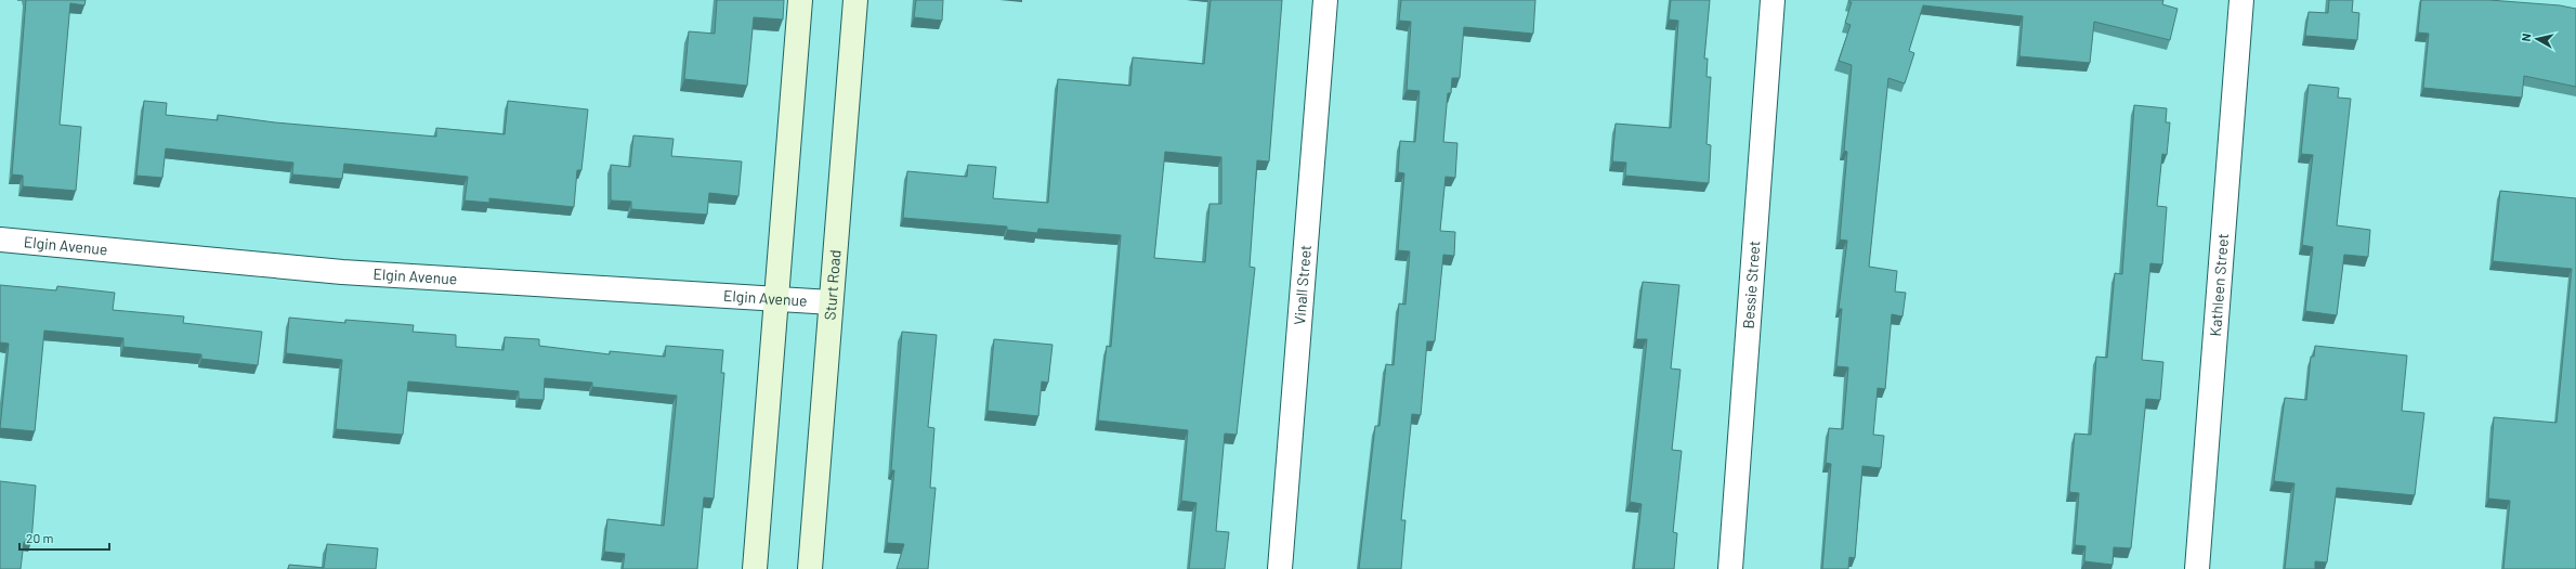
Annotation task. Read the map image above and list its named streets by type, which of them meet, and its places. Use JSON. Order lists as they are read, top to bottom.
{
  "streets": {
    "main road": ["Sturt Road"],
    "street": [
      "Elgin Avenue",
      "Vinall Street",
      "Bessie Street",
      "Kathleen Street"
    ]
  },
  "crossings": [
    ["Elgin Avenue", "Sturt Road"]
  ],
  "scale_bar": "20 m",
  "north": "left"
}
